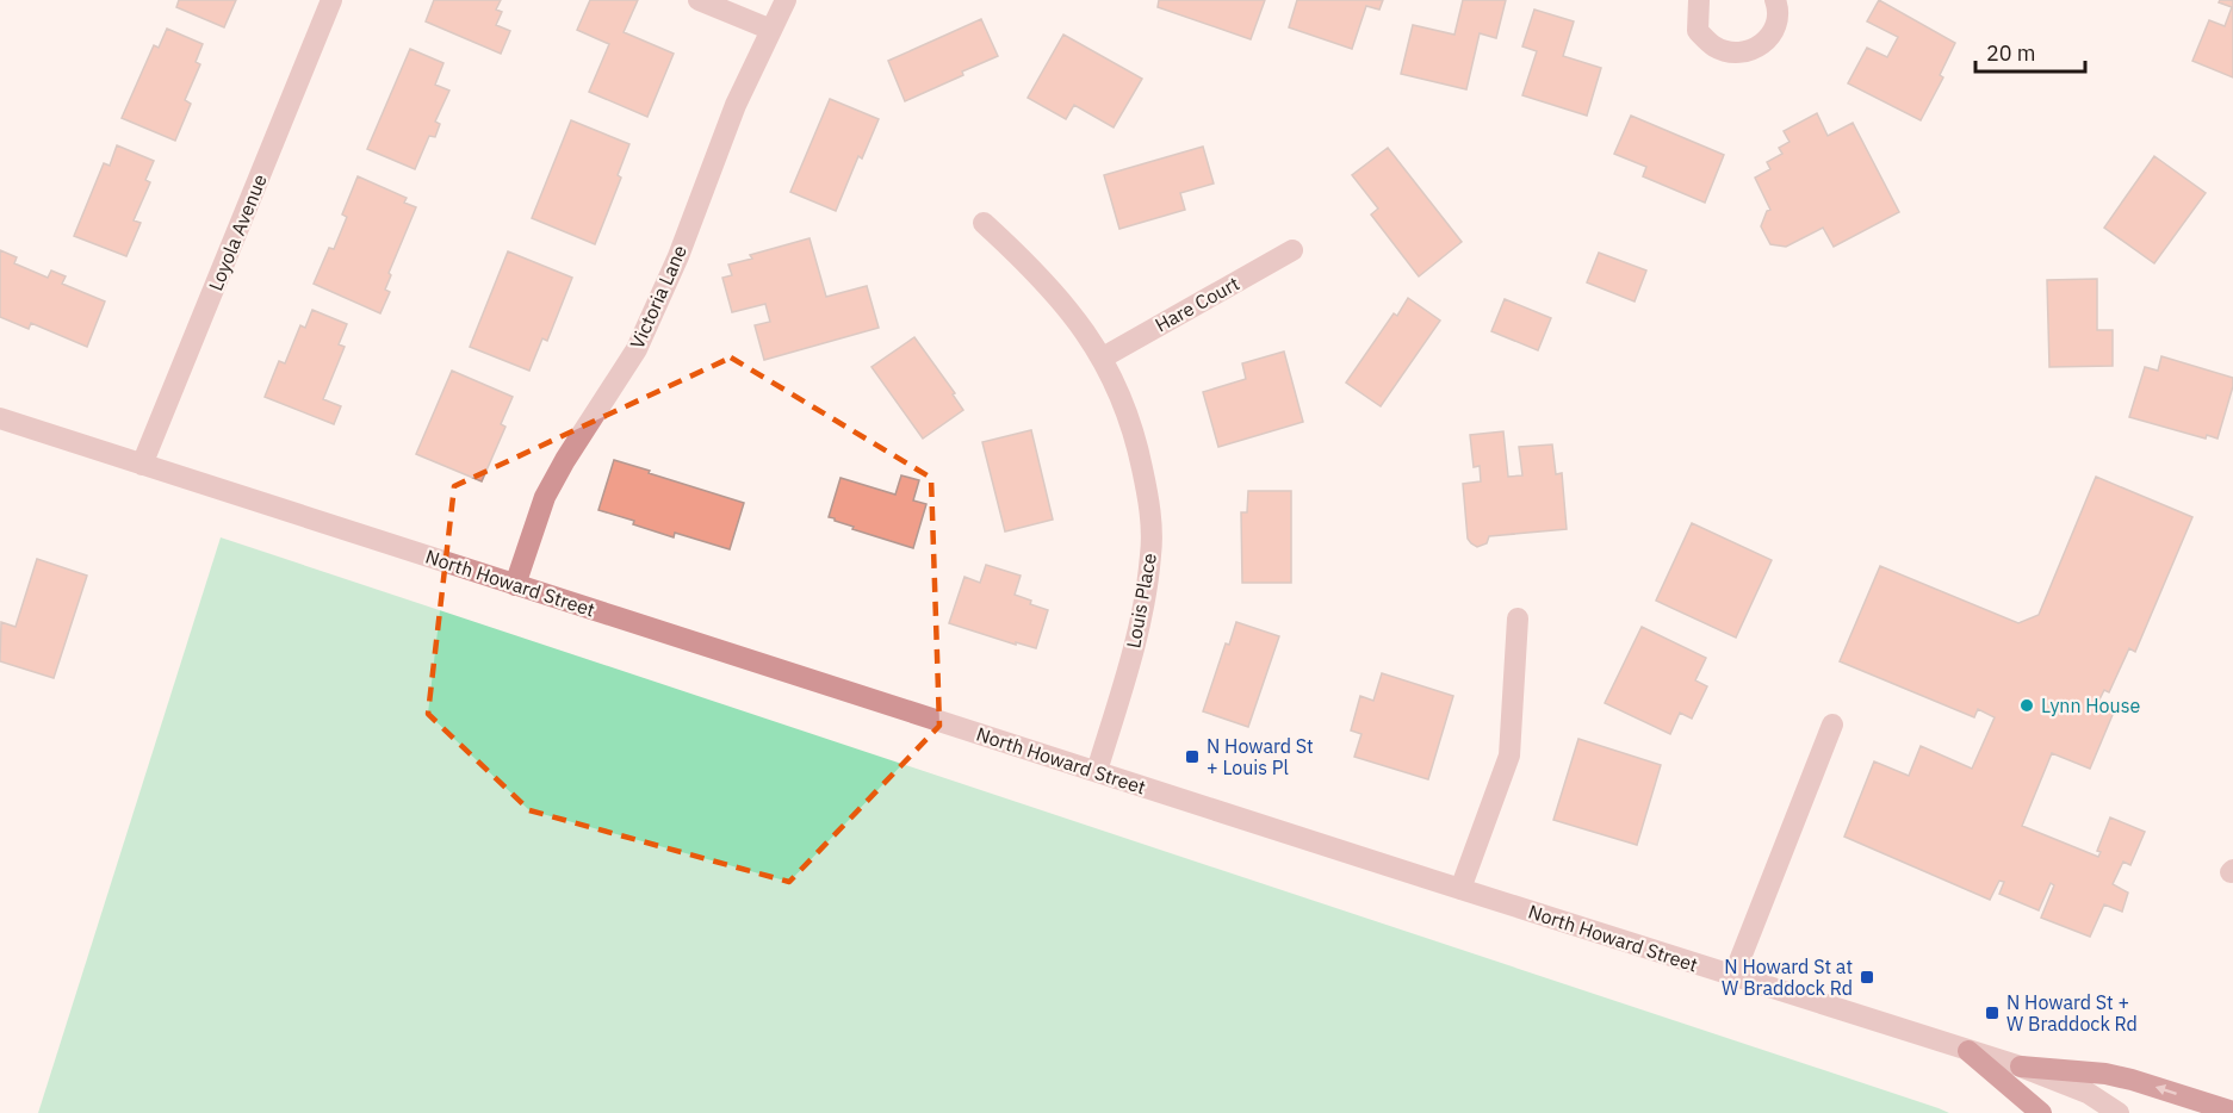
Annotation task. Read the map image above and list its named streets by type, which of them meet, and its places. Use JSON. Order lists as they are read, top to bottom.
{
  "streets": {
    "street": [
      "Loyola Avenue",
      "Victoria Lane",
      "Hare Court",
      "North Howard Street",
      "Louis Place"
    ]
  },
  "crossings": [
    ["Loyola Avenue", "North Howard Street"],
    ["Victoria Lane", "North Howard Street"],
    ["Hare Court", "Louis Place"],
    ["North Howard Street", "Louis Place"]
  ],
  "places": {
    "other": ["Lynn House"],
    "transit": ["N Howard St + Louis Pl", "N Howard St at W Braddock Rd", "N Howard St + W Braddock Rd"]
  },
  "scale_bar": "20 m"
}
